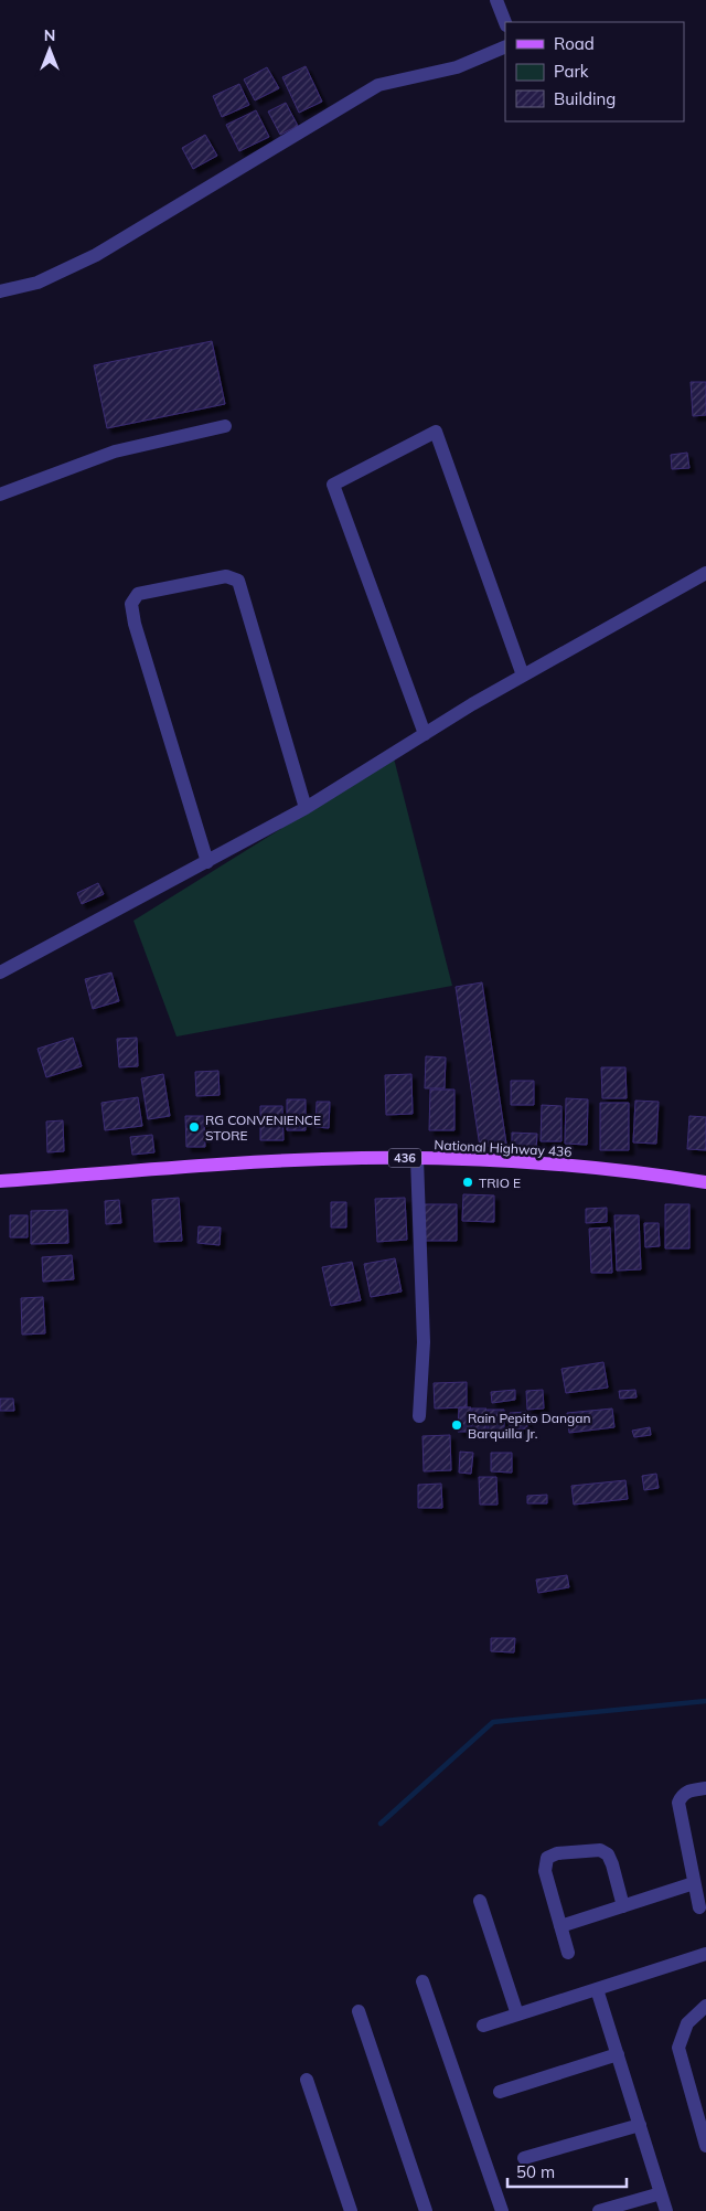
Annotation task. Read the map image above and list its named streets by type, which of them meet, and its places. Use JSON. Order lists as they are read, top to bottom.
{
  "streets": {
    "main road": ["National Highway 436", "436"]
  },
  "places": ["RG CONVENIENCE STORE", "TRIO E", "Rain Pepito Dangan Barquilla Jr."],
  "legend": ["Road", "Park", "Building"],
  "scale_bar": "50 m",
  "north": "top"
}
